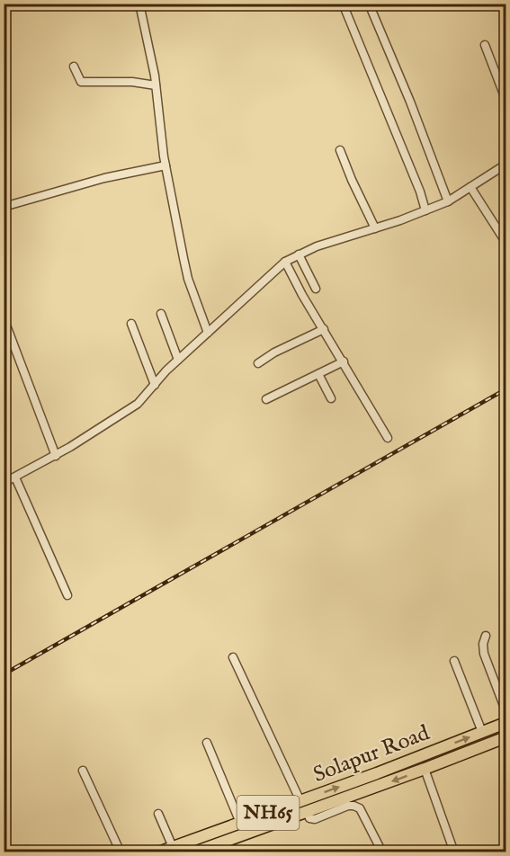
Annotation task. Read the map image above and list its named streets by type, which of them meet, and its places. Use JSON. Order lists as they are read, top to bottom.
{
  "streets": {
    "highway": ["Solapur Road", "NH65"]
  }
}
